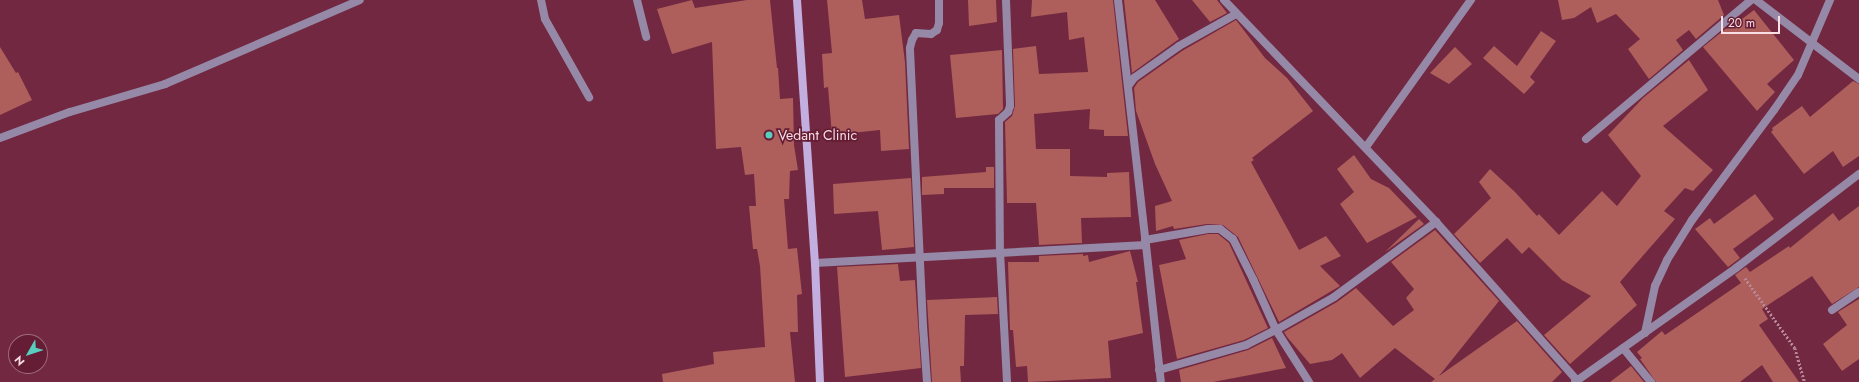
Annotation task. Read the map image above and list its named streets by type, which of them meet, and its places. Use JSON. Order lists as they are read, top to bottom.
{
  "places": ["Vedant Clinic"],
  "scale_bar": "20 m",
  "north": "bottom left"
}
